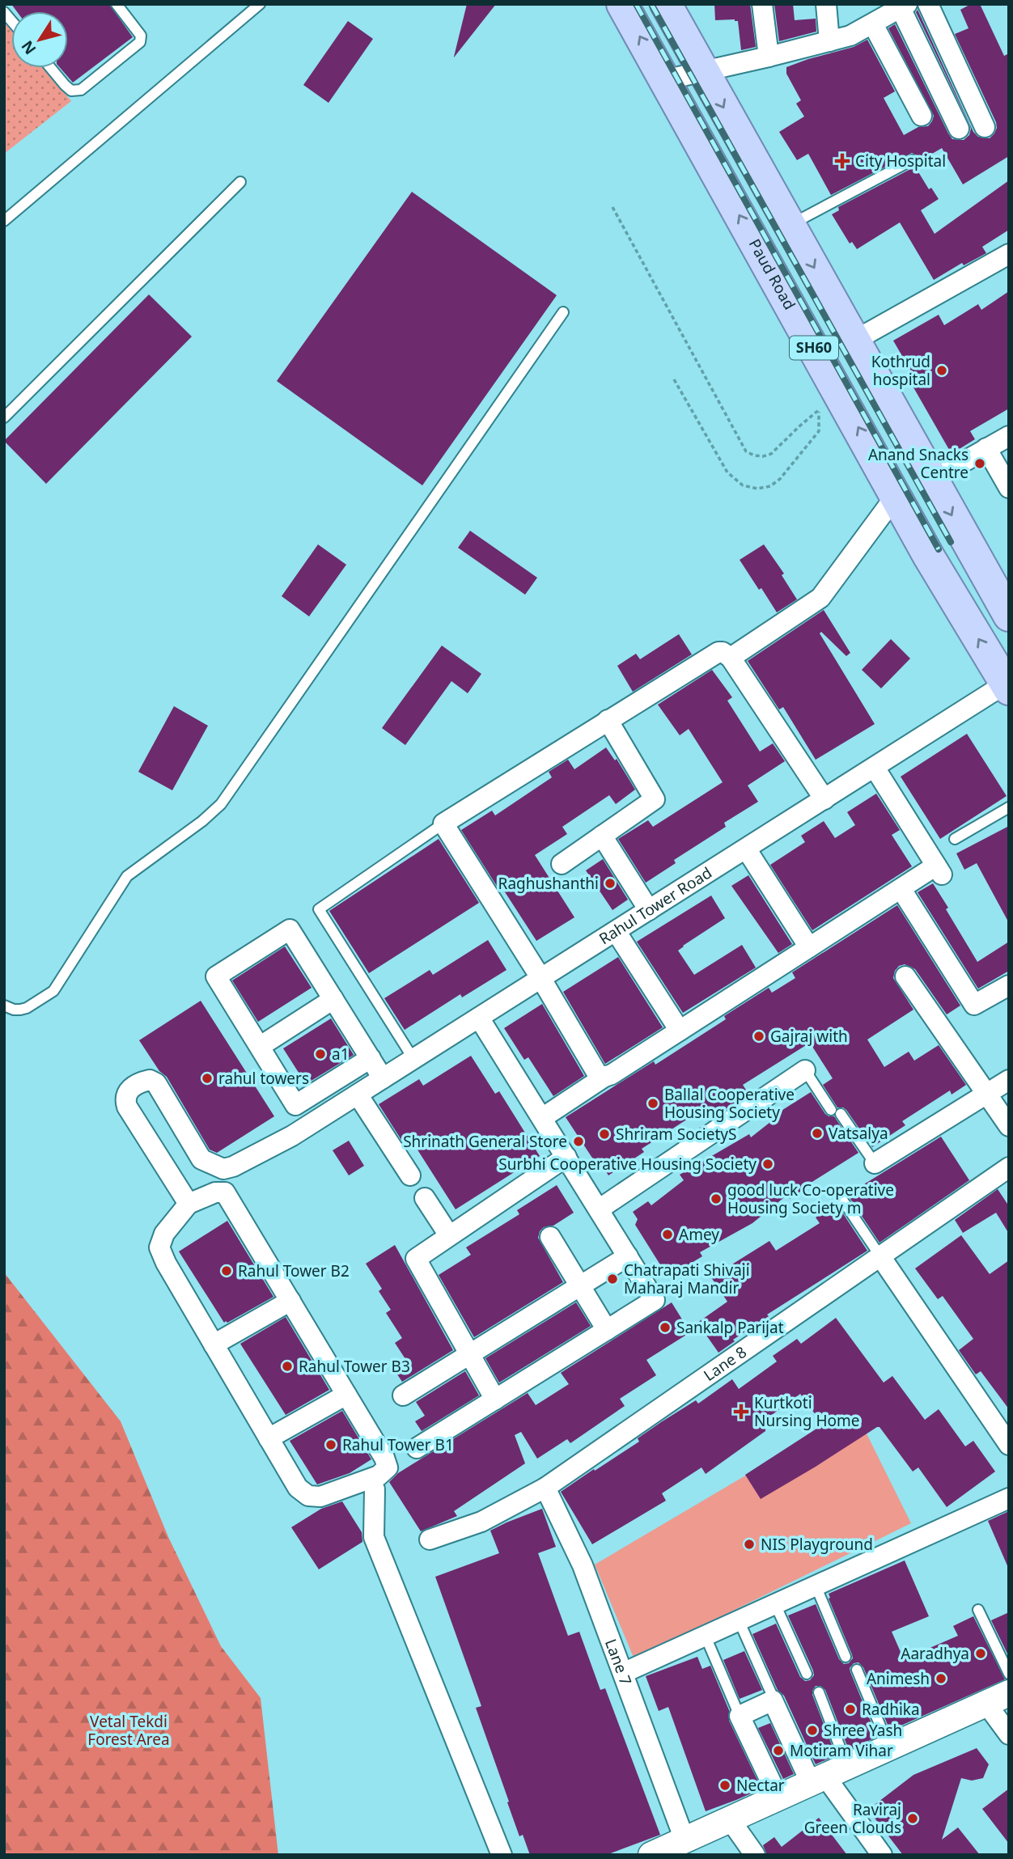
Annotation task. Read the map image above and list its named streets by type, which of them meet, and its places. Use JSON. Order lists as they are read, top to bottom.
{
  "streets": {
    "main road": ["Paud Road", "SH60"],
    "street": ["Rahul Tower Road", "Lane 8", "Lane 7"]
  },
  "crossings": [
    ["Paud Road", "Rahul Tower Road"],
    ["Lane 8", "Lane 7"]
  ],
  "parks": ["Vetal Tekdi Forest Area"],
  "places": {
    "health": ["City Hospital", "Kurtkoti Nursing Home"],
    "other": [
      "Kothrud hospital",
      "Anand Snacks Centre",
      "Raghushanthi",
      "Gajraj with",
      "a1",
      "rahul towers",
      "Ballal Cooperative Housing Society",
      "Vatsalya",
      "Shriram SocietyS",
      "Shrinath General Store",
      "Surbhi Cooperative Housing Society",
      "good luck Co-operative Housing Society m",
      "Amey",
      "Rahul Tower B2",
      "Chatrapati Shivaji Maharaj Mandir",
      "Sankalp Parijat",
      "Rahul Tower B3",
      "Rahul Tower B1",
      "NIS Playground",
      "Aaradhya",
      "Animesh",
      "Radhika",
      "Shree Yash",
      "Motiram Vihar",
      "Nectar",
      "Raviraj Green Clouds"
    ]
  },
  "north": "bottom left"
}
